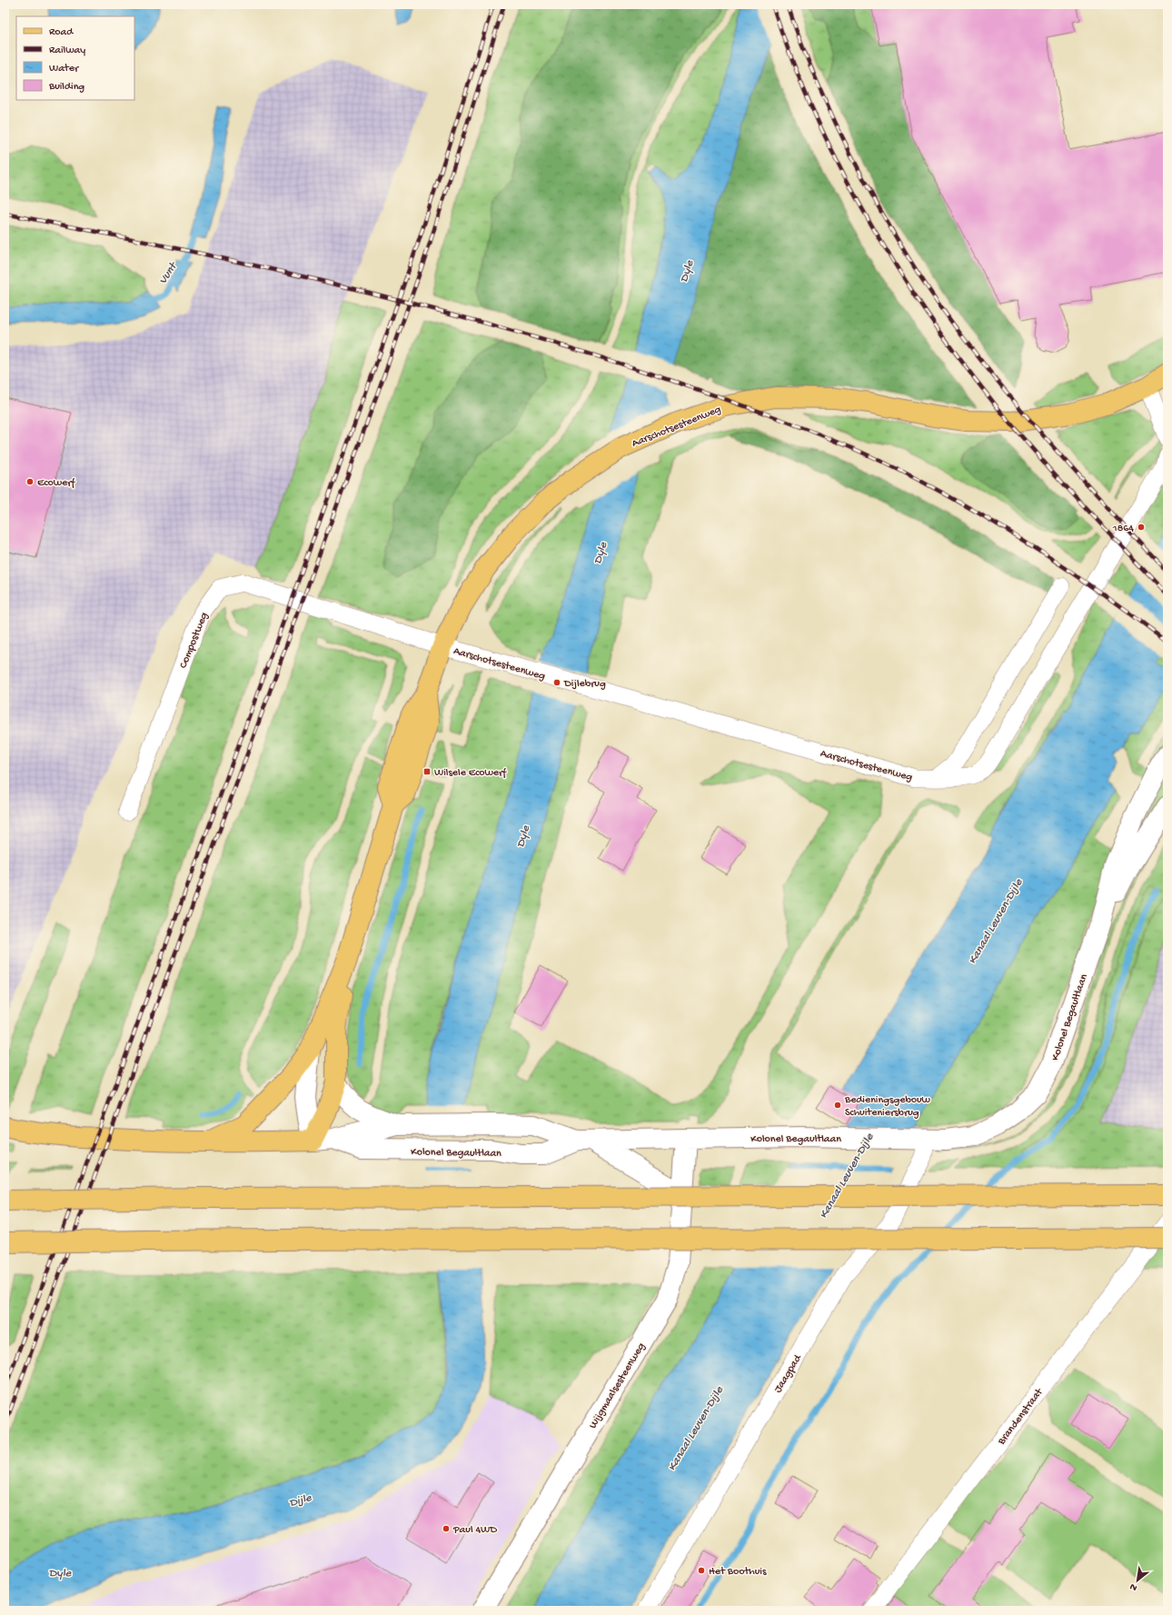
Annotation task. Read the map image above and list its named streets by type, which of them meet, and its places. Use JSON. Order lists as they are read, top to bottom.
{
  "streets": {
    "main road": ["Aarschotsesteenweg"],
    "street": [
      "Compostweg",
      "Kolonel Begaultlaan",
      "Jaagpad",
      "Wijgmaalsesteenweg",
      "Brandenstraat"
    ]
  },
  "crossings": [
    ["Aarschotsesteenweg", "Compostweg"],
    ["Aarschotsesteenweg", "Kolonel Begaultlaan"],
    ["Kolonel Begaultlaan", "Jaagpad"],
    ["Kolonel Begaultlaan", "Wijgmaalsesteenweg"]
  ],
  "water": [
    "Dyle",
    "Vunt",
    "Kanaal Leuven-Dijle",
    "Dijle"
  ],
  "places": {
    "other": [
      "Ecowerf",
      "1864",
      "Dijlebrug",
      "Bedieningsgebouw Schuiteniersbrug",
      "Paul 4WD",
      "Het Boothuis"
    ],
    "transit": ["Wilsele Ecowerf"]
  },
  "legend": [
    "Road",
    "Railway",
    "Water",
    "Building"
  ],
  "north": "bottom left"
}
